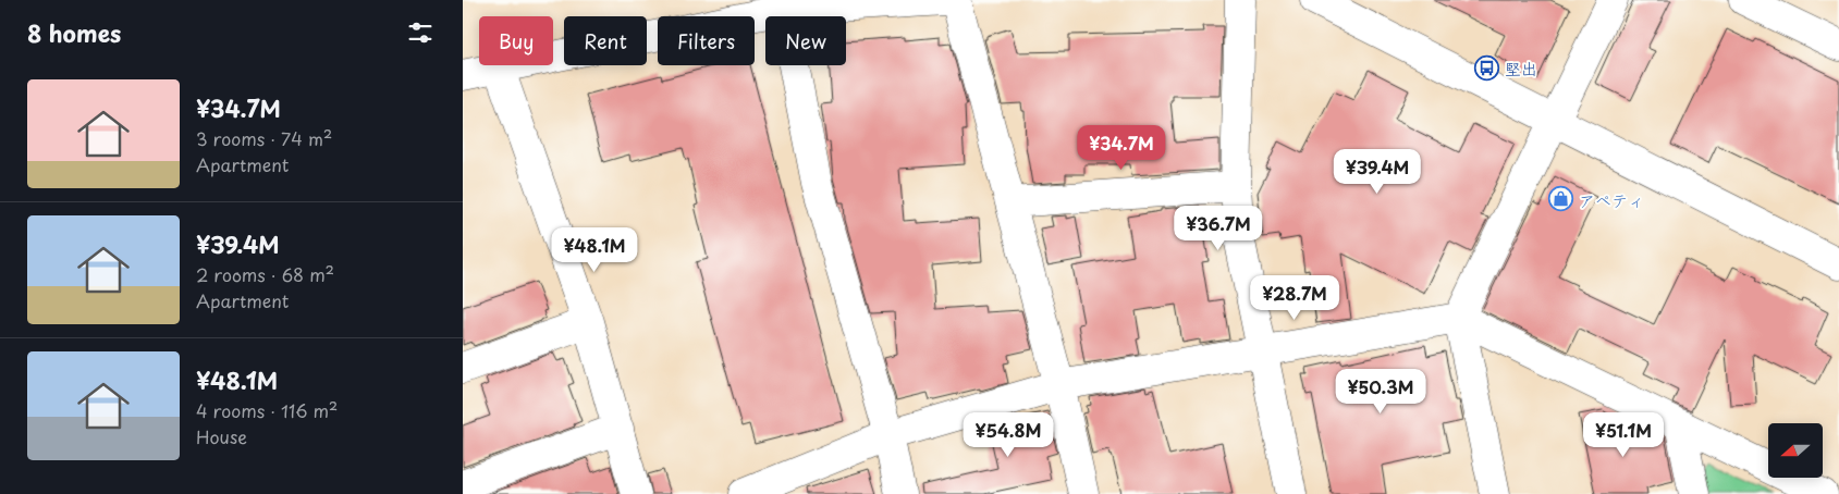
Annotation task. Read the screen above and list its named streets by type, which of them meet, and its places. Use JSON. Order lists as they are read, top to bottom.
{
  "places": {
    "bus stop": ["堅出"],
    "shop": ["アペティ"]
  },
  "north": "left",
  "page": {
    "heading": "8 homes",
    "chip": [
      "Buy",
      "Rent",
      "Filters",
      "New"
    ],
    "list": [
      {
        "name": "¥34.7M",
        "note": "3 rooms · 74 m² · Apartment"
      },
      {
        "name": "¥39.4M",
        "note": "2 rooms · 68 m² · Apartment"
      },
      {
        "name": "¥48.1M",
        "note": "4 rooms · 116 m² · House"
      }
    ],
    "price": [
      "¥34.7M",
      "¥39.4M",
      "¥36.7M",
      "¥48.1M",
      "¥28.7M",
      "¥50.3M",
      "¥54.8M",
      "¥51.1M"
    ]
  }
}
